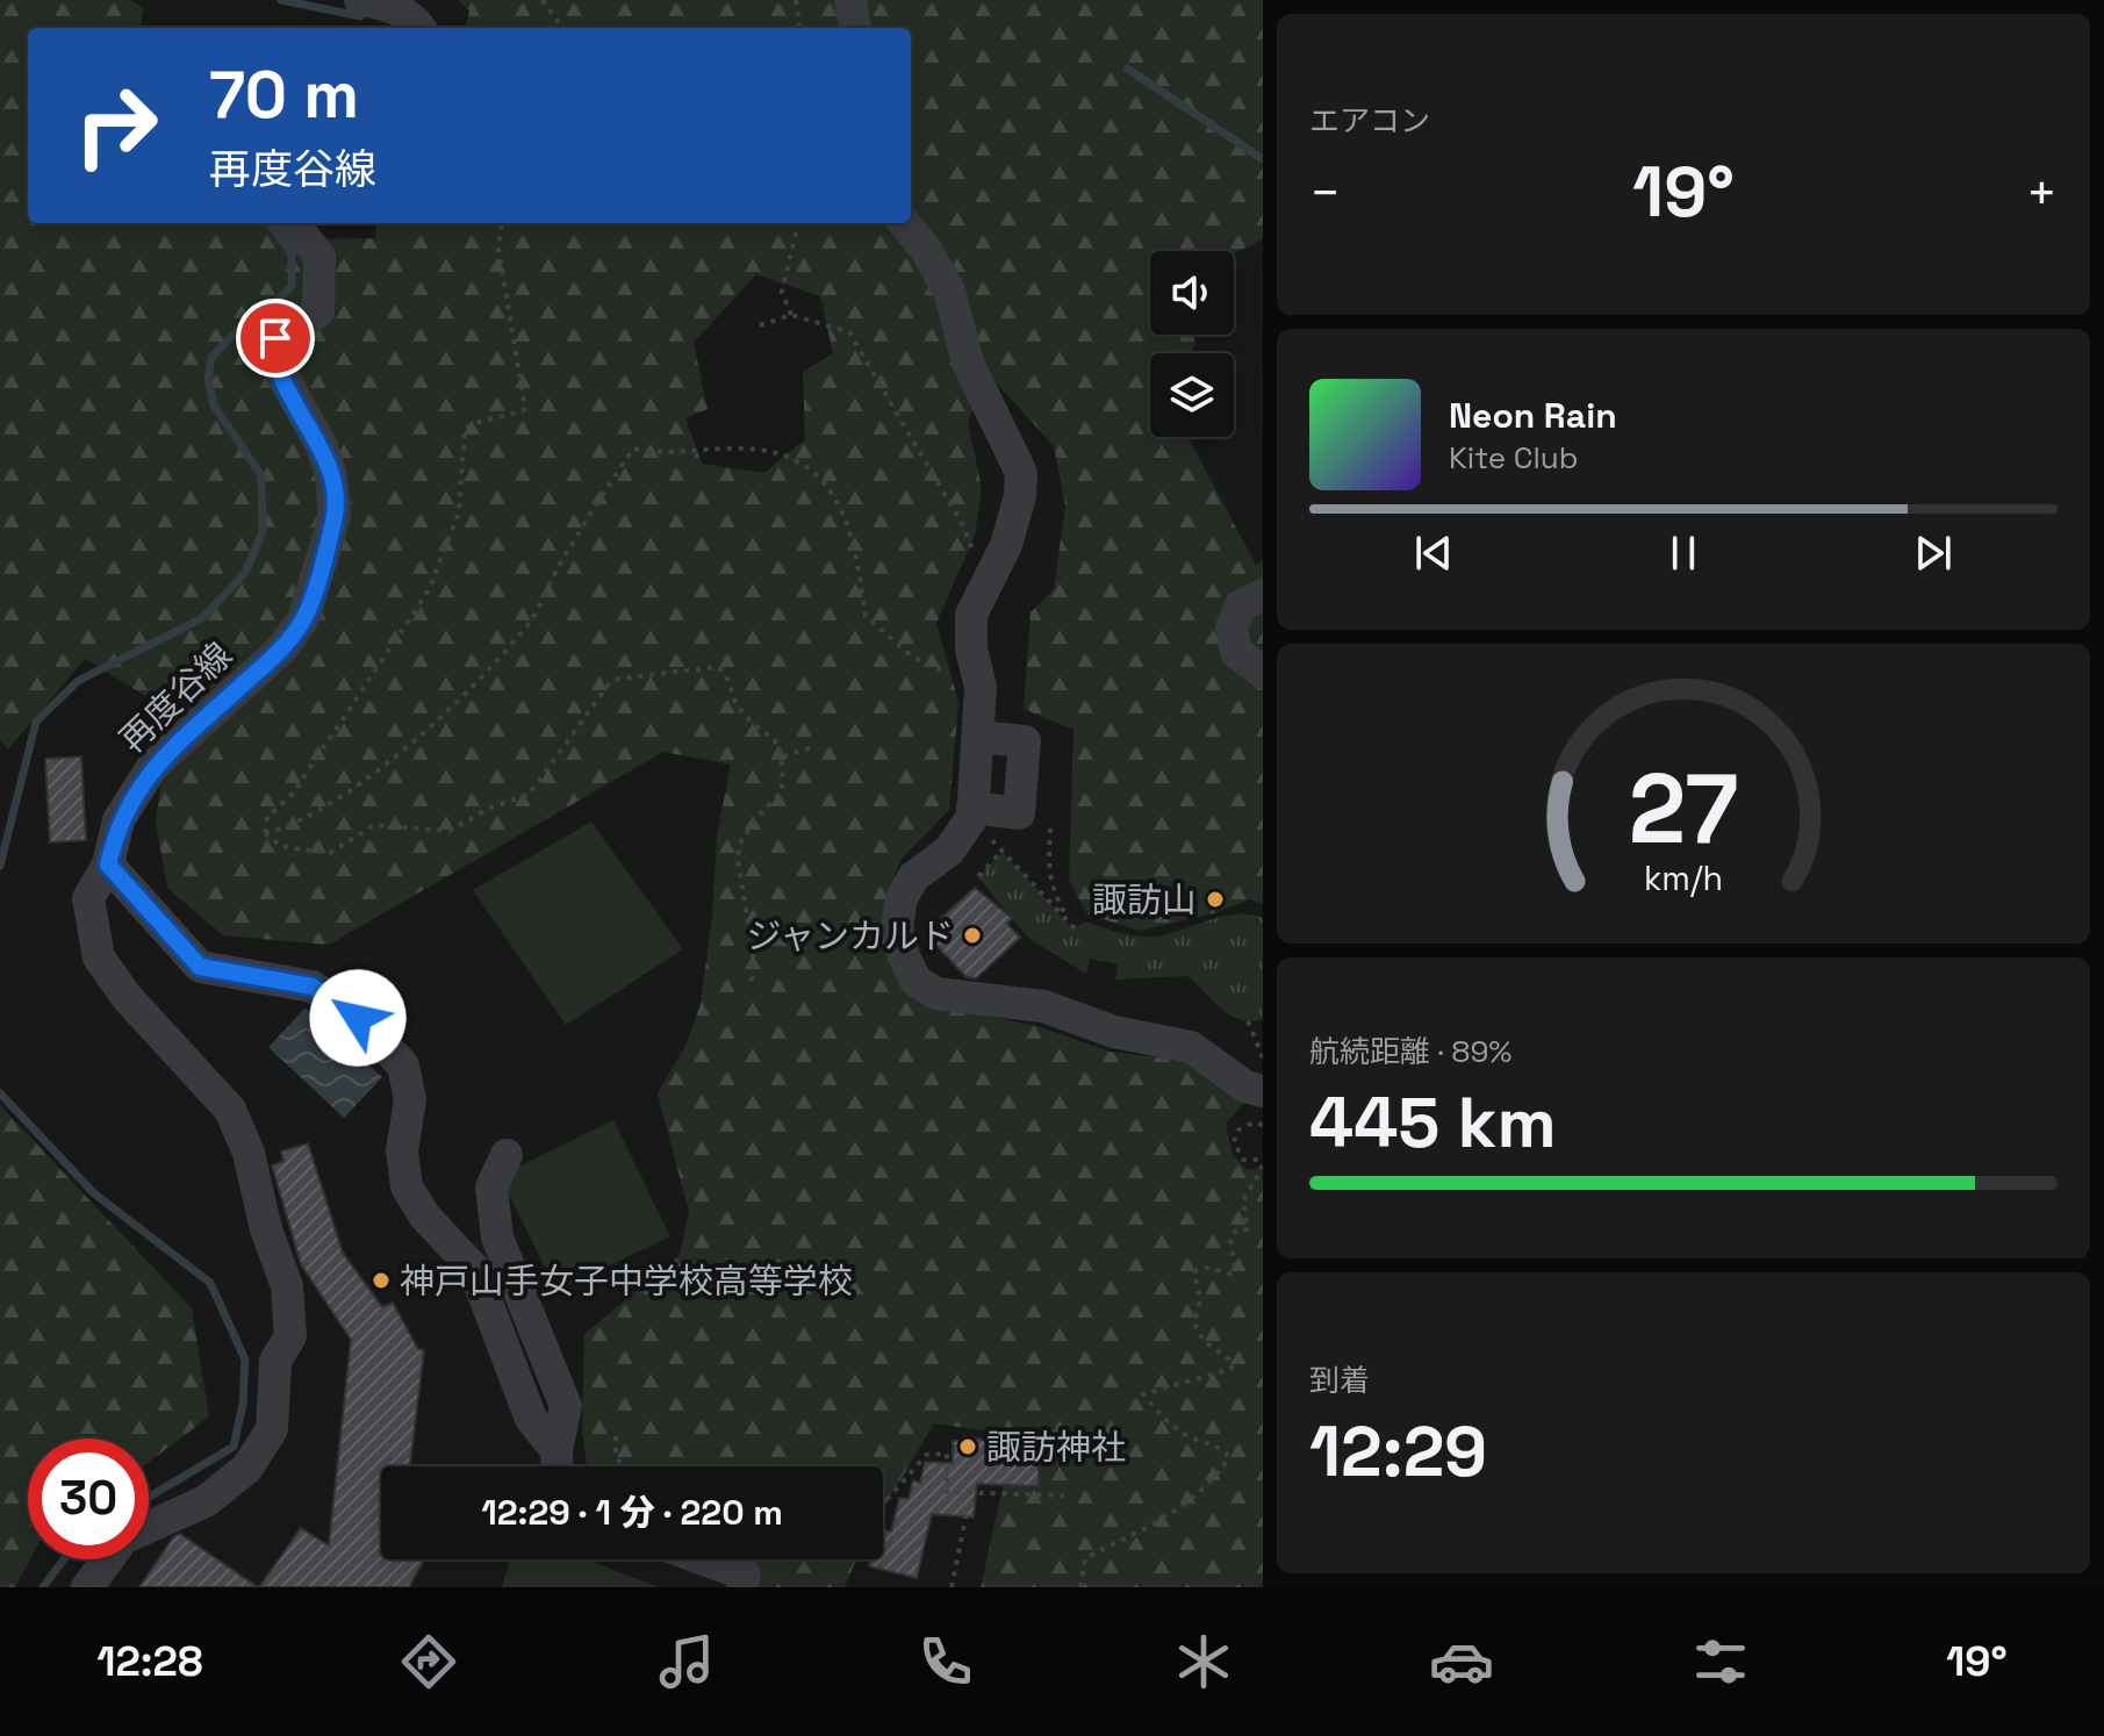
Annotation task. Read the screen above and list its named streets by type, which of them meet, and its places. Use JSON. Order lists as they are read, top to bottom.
{
  "streets": {
    "street": ["再度谷線"]
  },
  "places": [
    "諏訪山",
    "ジャンカルド",
    "神戸山手女子中学校高等学校",
    "諏訪神社"
  ],
  "page": {
    "tile": [
      "エアコン",
      ["航続距離 · 89%", "445 km"],
      ["到着", "12:29"]
    ],
    "turn": ["70 m", "再度谷線"],
    "heat": ["−", "19°", "+"],
    "song": ["Neon Rain", "Kite Club"],
    "limit": "30",
    "trip": "12:29 · 1 分 · 220 m",
    "tabs": ["12:28", "19°"],
    "gauge": ["27", "km/h"]
  }
}
